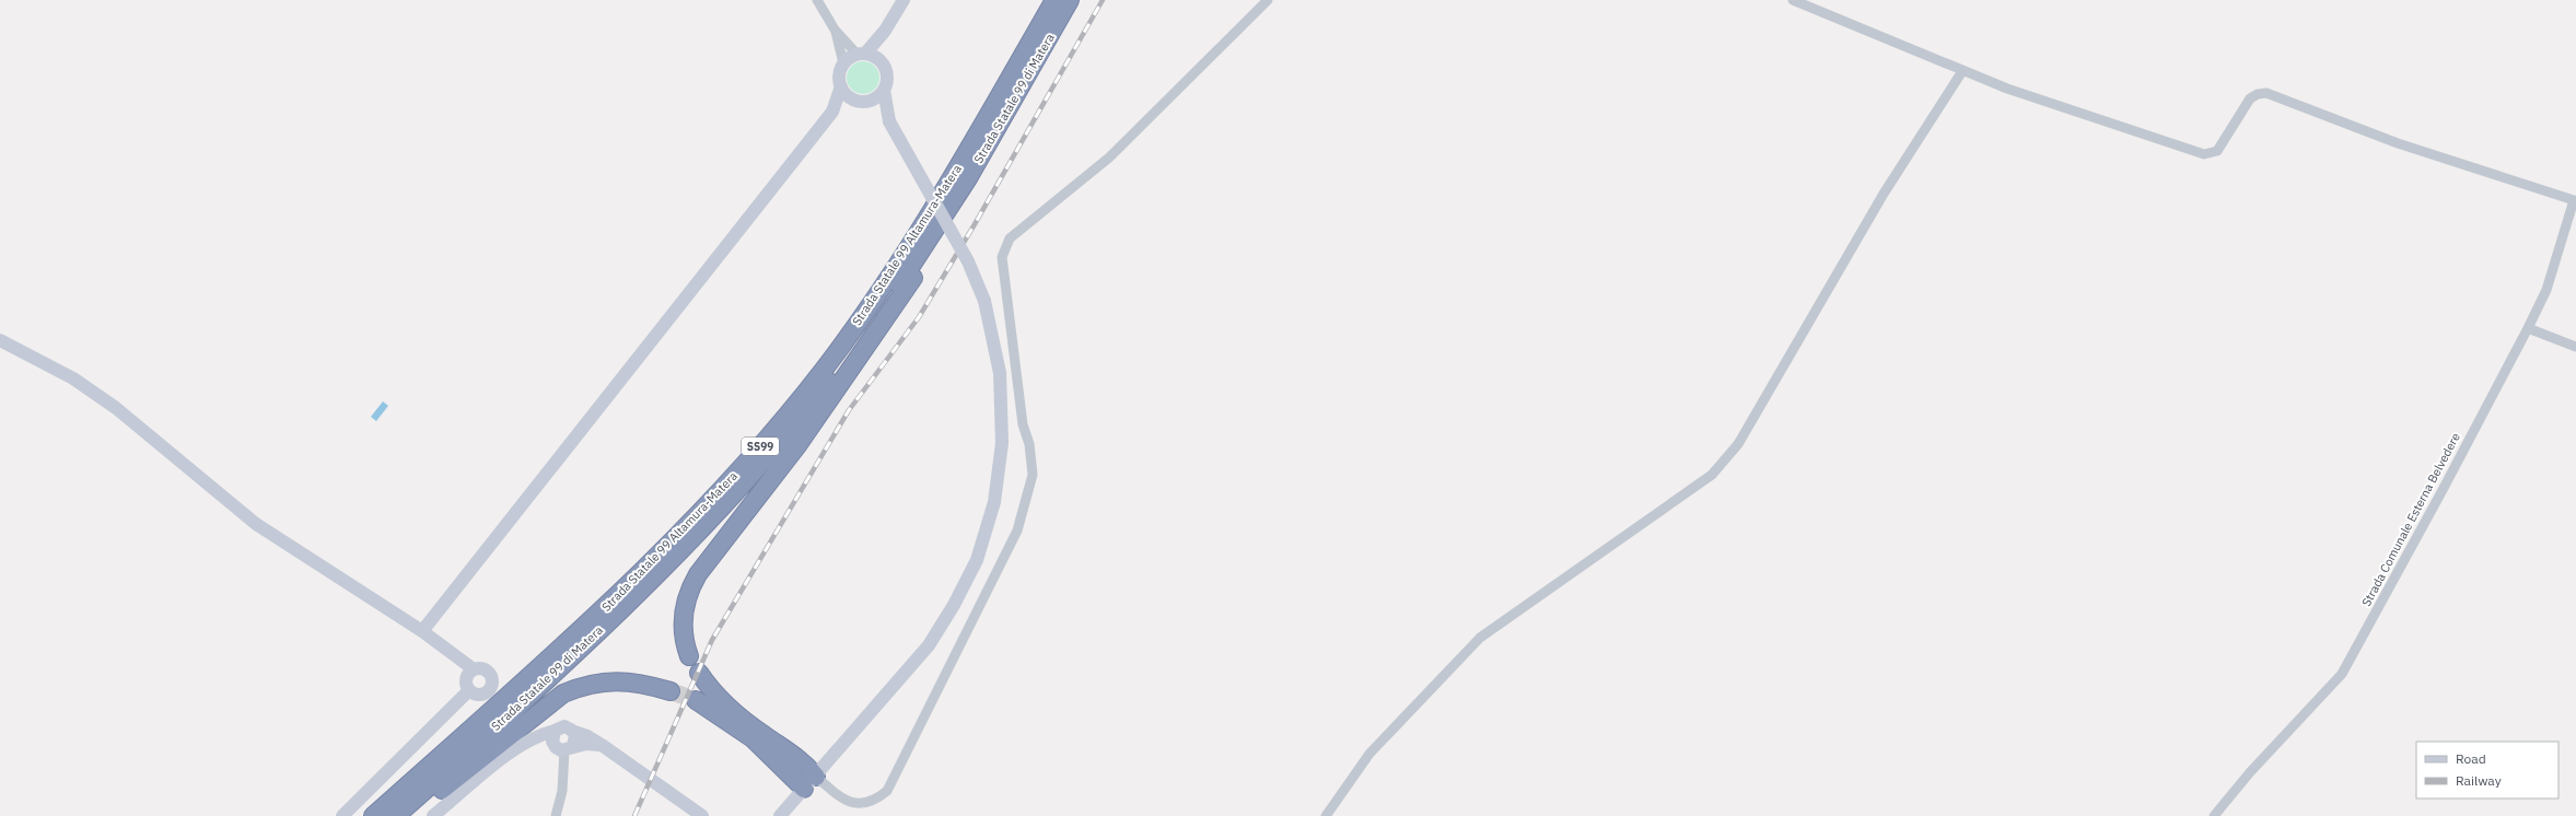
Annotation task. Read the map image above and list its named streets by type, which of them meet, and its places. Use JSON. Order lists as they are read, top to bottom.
{
  "streets": {
    "highway": ["Strada Statale 99 di Matera", "Strada Statale 99 Altamura-Matera", "SS99"],
    "street": ["Strada Comunale Esterna Belvedere"]
  },
  "legend": ["Road", "Railway"]
}
